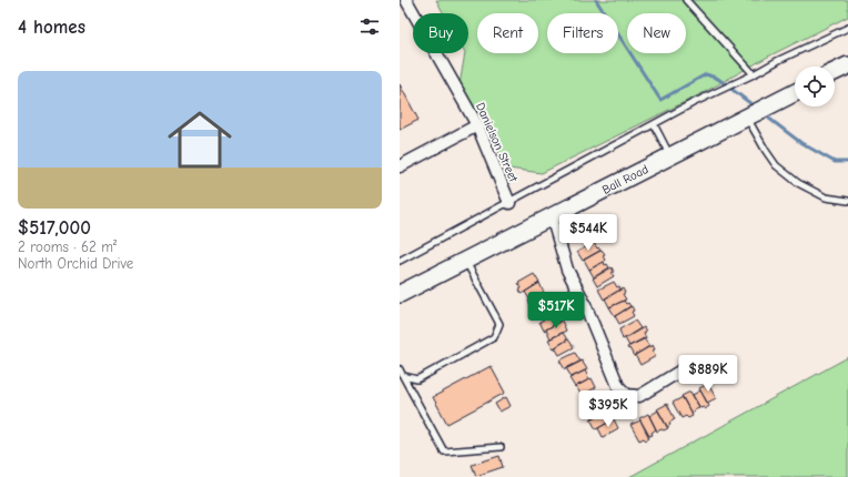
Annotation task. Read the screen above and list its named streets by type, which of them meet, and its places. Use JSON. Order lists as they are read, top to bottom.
{
  "streets": {
    "main road": ["Ball Road"],
    "street": ["Danielson Street"]
  },
  "page": {
    "heading": "4 homes",
    "chip": [
      "Buy",
      "Rent",
      "Filters",
      "New"
    ],
    "list": [
      {
        "name": "$517,000",
        "note": "2 rooms · 62 m² · North Orchid Drive"
      }
    ],
    "price": [
      "$544K",
      "$517K",
      "$889K",
      "$395K"
    ]
  }
}
